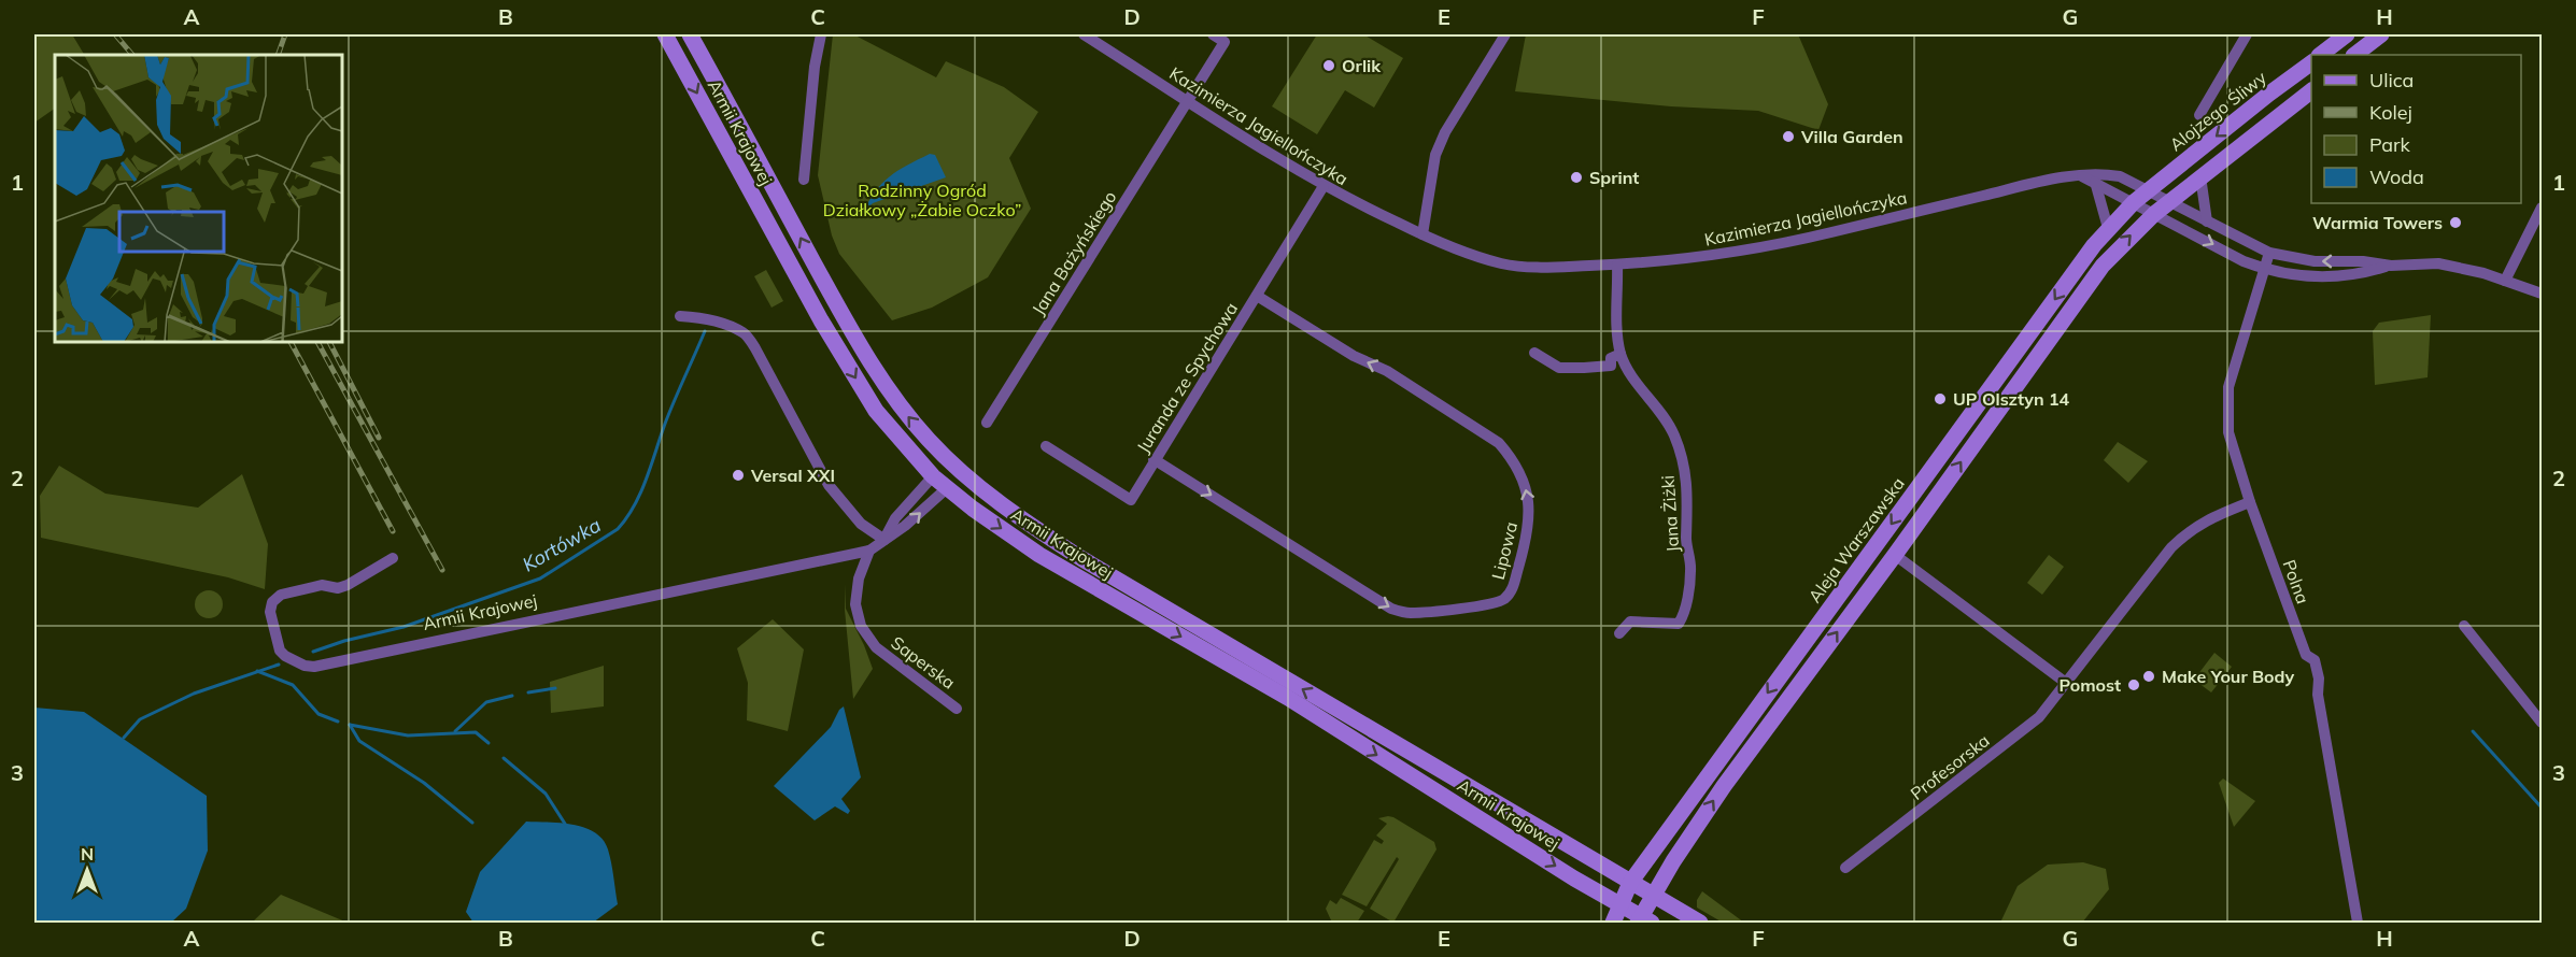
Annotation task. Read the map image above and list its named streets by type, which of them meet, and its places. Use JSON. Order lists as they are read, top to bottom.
{
  "streets": {
    "main road": ["Alojzego Śliwy", "Armii Krajowej", "Aleja Warszawska"],
    "street": [
      "Kazimierza Jagiellończyka",
      "Jana Bażyńskiego",
      "Juranda ze Spychowa",
      "Jana Żiżki",
      "Lipowa",
      "Polna",
      "Saperska",
      "Profesorska"
    ]
  },
  "crossings": [
    ["Alojzego Śliwy", "Kazimierza Jagiellończyka"],
    ["Alojzego Śliwy", "Aleja Warszawska"],
    ["Kazimierza Jagiellończyka", "Jana Bażyńskiego"],
    ["Kazimierza Jagiellończyka", "Juranda ze Spychowa"],
    ["Kazimierza Jagiellończyka", "Jana Żiżki"],
    ["Kazimierza Jagiellończyka", "Aleja Warszawska"],
    ["Kazimierza Jagiellończyka", "Polna"],
    ["Armii Krajowej", "Aleja Warszawska"],
    ["Armii Krajowej", "Saperska"],
    ["Juranda ze Spychowa", "Lipowa"],
    ["Polna", "Profesorska"]
  ],
  "water": ["Kortówka"],
  "parks": ["Rodzinny Ogród Działkowy „Żabie Oczko”"],
  "places": [
    "Orlik",
    "Villa Garden",
    "Sprint",
    "Warmia Towers",
    "UP Olsztyn 14",
    "Versal XXI",
    "Make Your Body",
    "Pomost"
  ],
  "legend": [
    "Ulica",
    "Kolej",
    "Park",
    "Woda"
  ],
  "north": "top",
  "grid": {
    "columns": [
      "A",
      "B",
      "C",
      "D",
      "E",
      "F",
      "G",
      "H"
    ],
    "rows": ["1", "2", "3"]
  }
}
